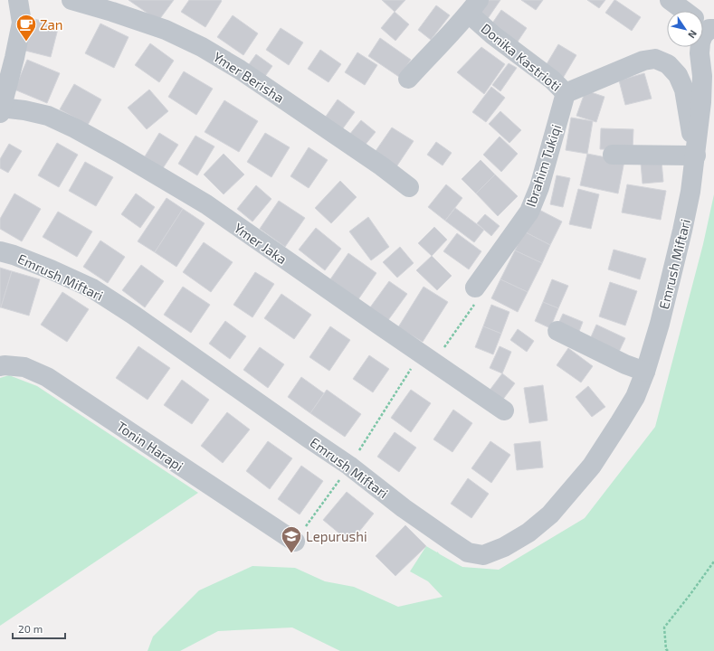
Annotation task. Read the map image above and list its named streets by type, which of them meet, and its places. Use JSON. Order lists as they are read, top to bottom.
{
  "streets": {
    "street": [
      "Donika Kastrioti",
      "Ymer Berisha",
      "Ibrahim Tukiqi",
      "Ymer Jaka",
      "Emrush Miftari",
      "Tonin Harapi"
    ]
  },
  "crossings": [
    ["Donika Kastrioti", "Ibrahim Tukiqi"],
    ["Donika Kastrioti", "Emrush Miftari"]
  ],
  "places": {
    "cafe": ["Zan"],
    "school or university": ["Lepurushi"]
  },
  "scale_bar": "20 m",
  "north": "bottom right"
}
